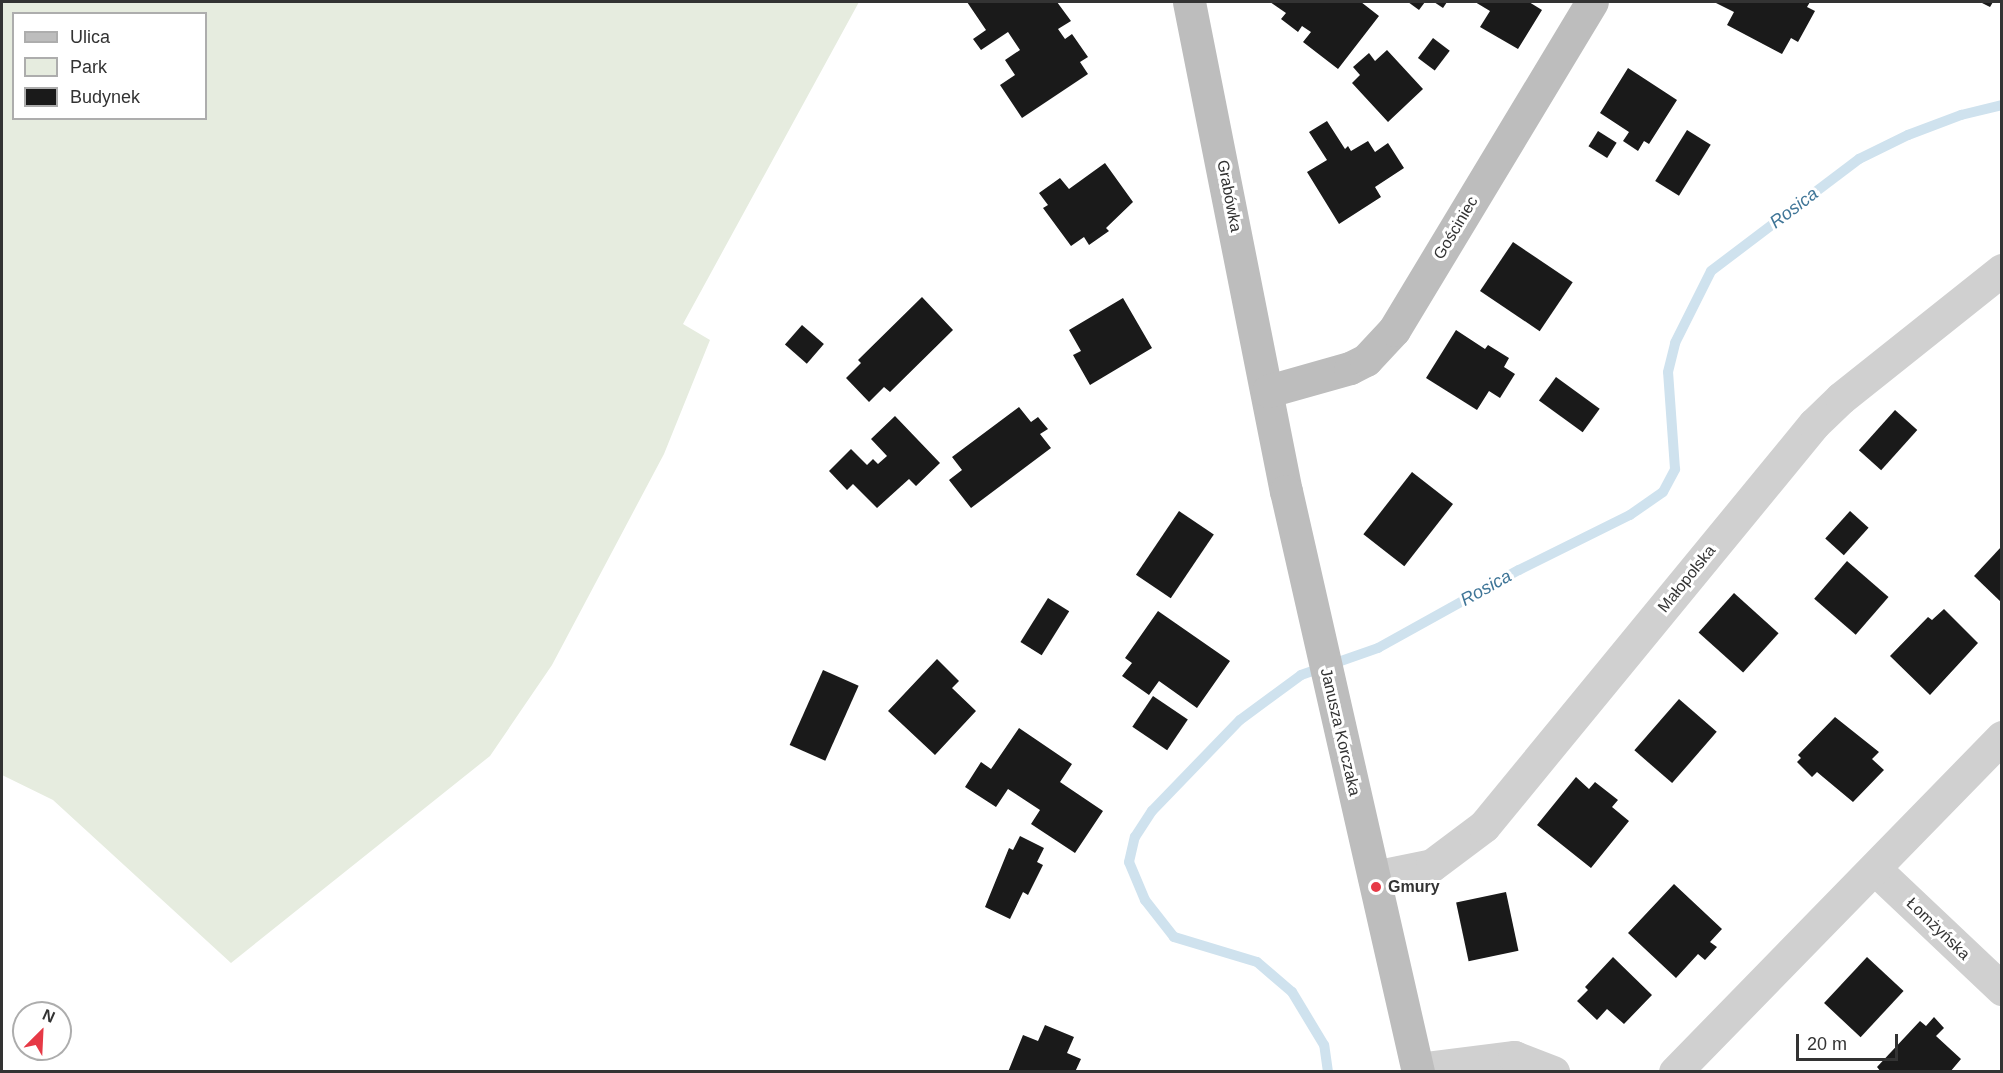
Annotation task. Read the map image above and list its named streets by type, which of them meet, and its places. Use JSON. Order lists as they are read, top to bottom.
{
  "streets": {
    "street": [
      "Grabówka",
      "Gościniec",
      "Małopolska",
      "Janusza Korczaka",
      "Łomżyńska"
    ]
  },
  "crossings": [
    ["Grabówka", "Gościniec"],
    ["Grabówka", "Janusza Korczaka"],
    ["Gościniec", "Janusza Korczaka"],
    ["Małopolska", "Janusza Korczaka"]
  ],
  "water": ["Rosica"],
  "places": ["Gmury"],
  "legend": ["Ulica", "Park", "Budynek"],
  "scale_bar": "20 m",
  "north": "top right"
}
